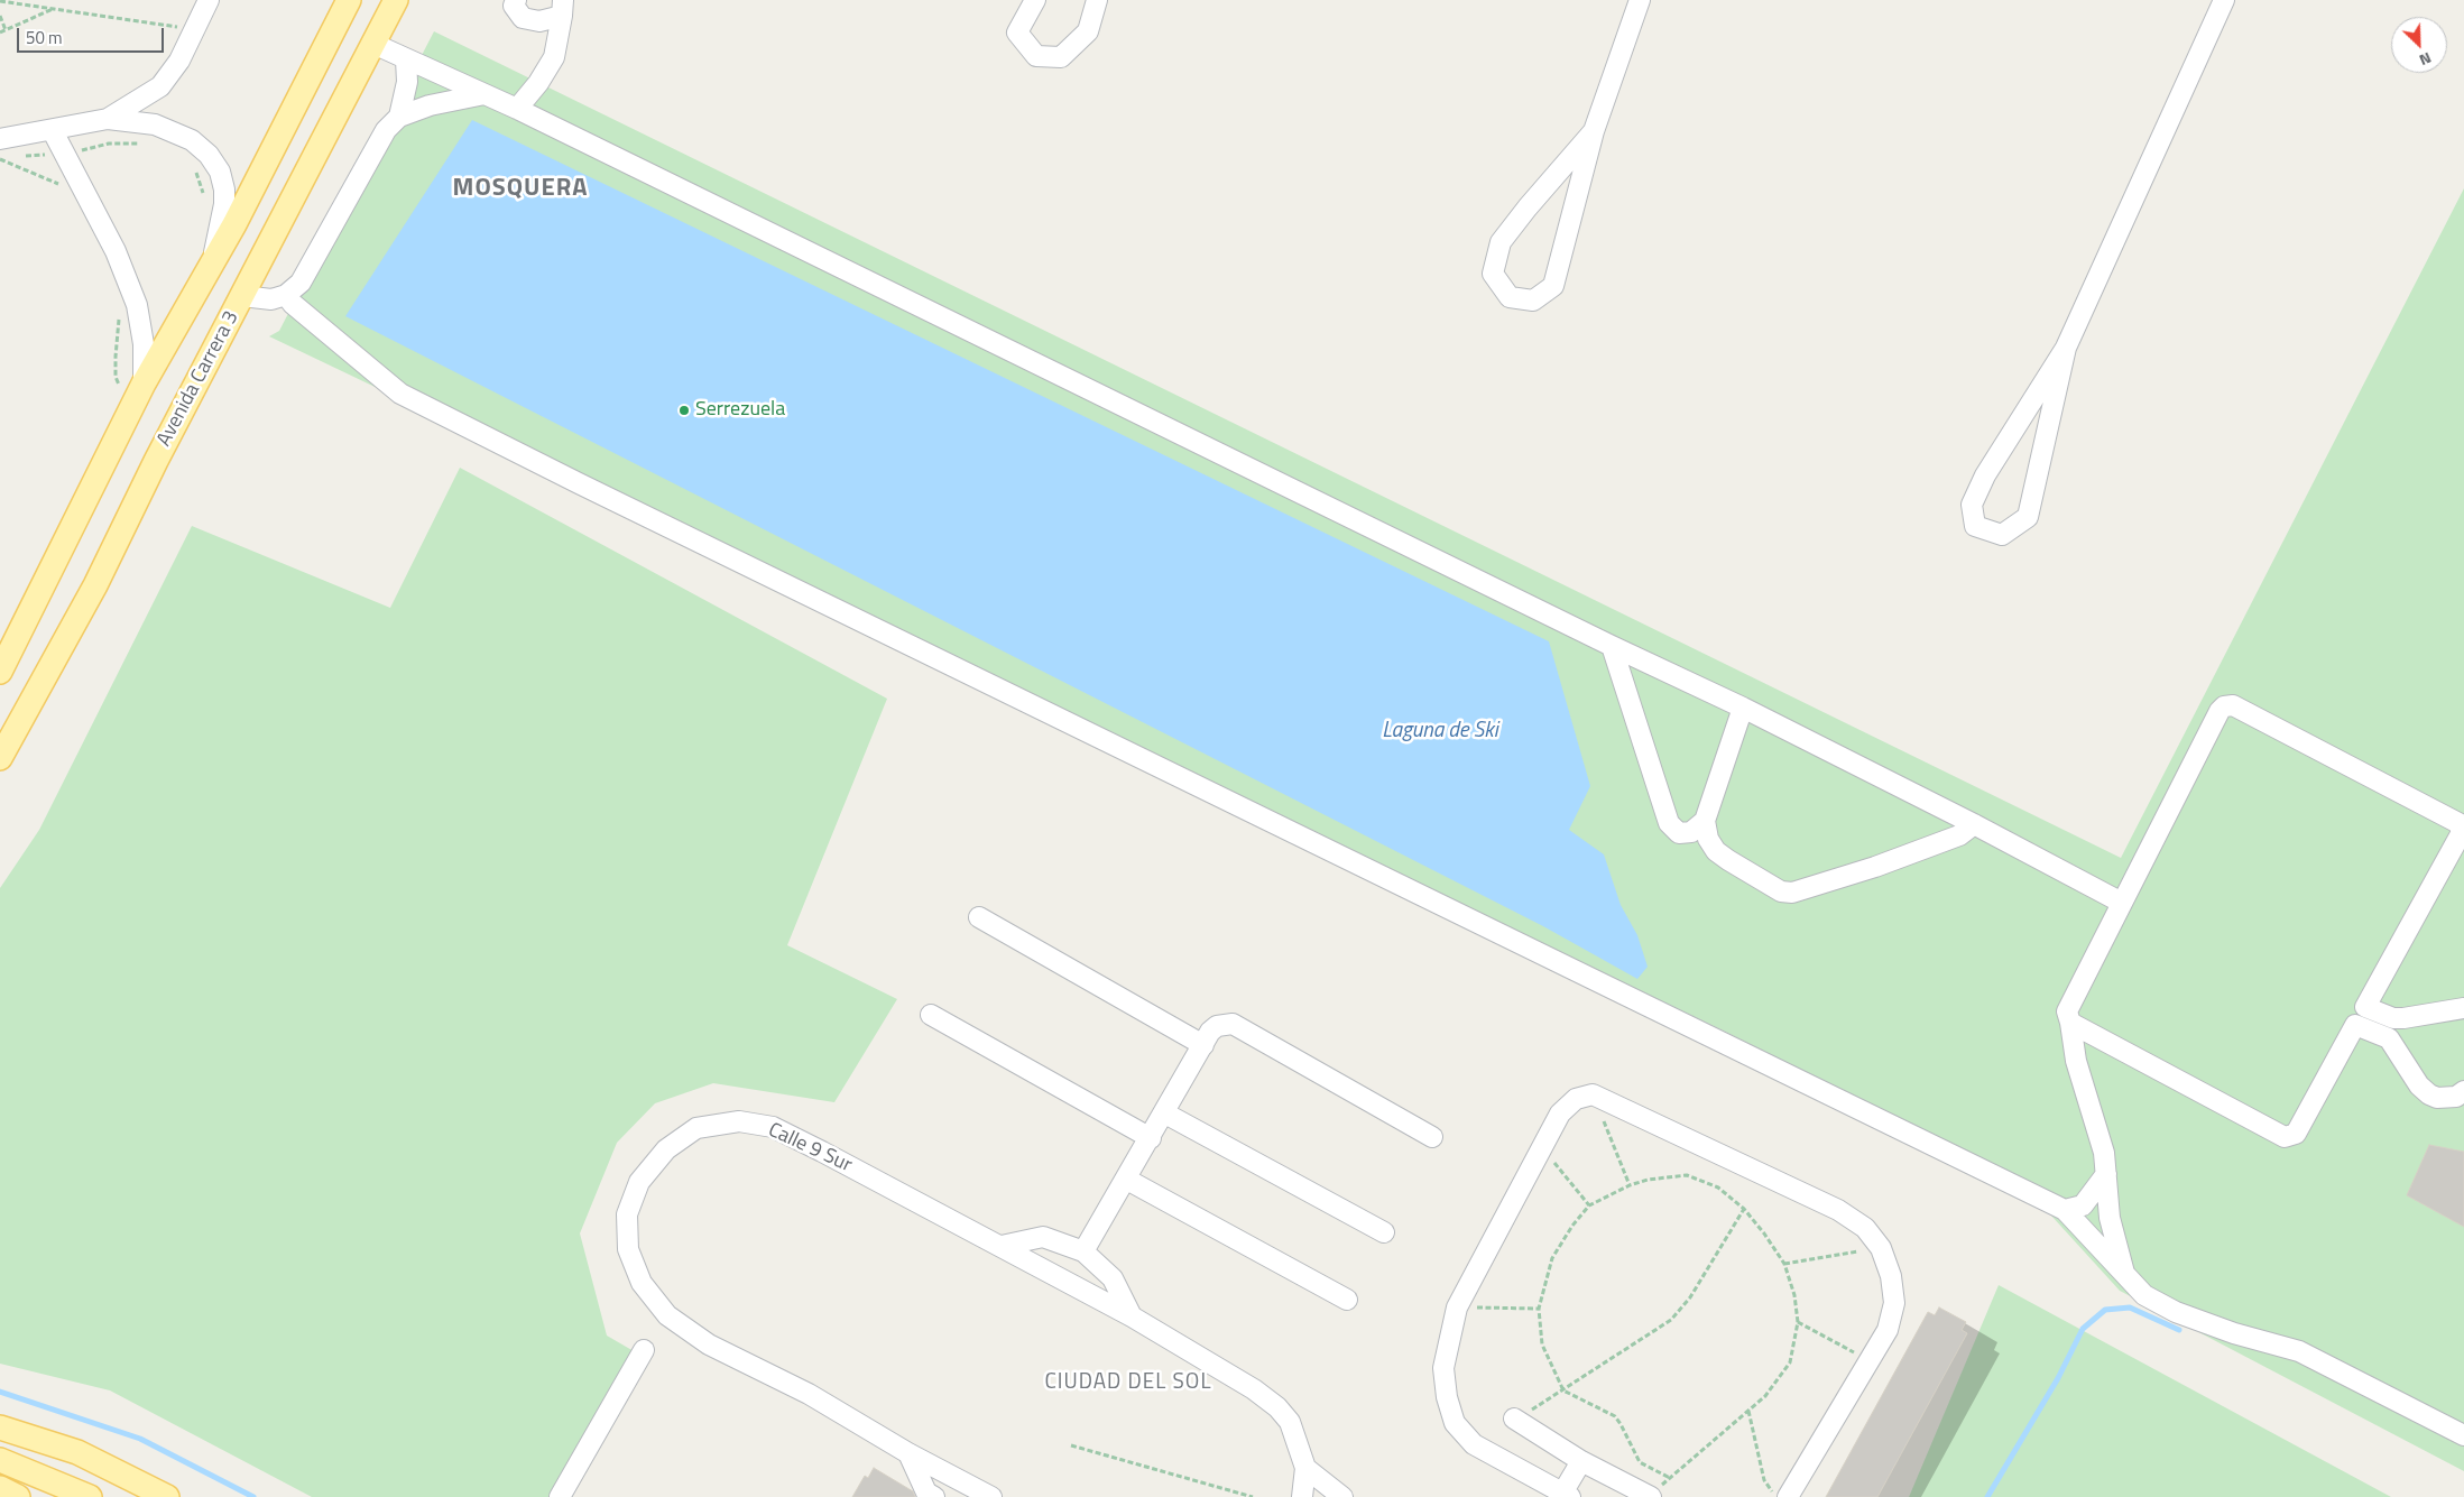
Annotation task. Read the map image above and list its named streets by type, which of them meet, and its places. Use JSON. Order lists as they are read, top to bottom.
{
  "streets": {
    "main road": ["Avenida Carrera 3"],
    "street": ["Calle 9 Sur"]
  },
  "districts": ["MOSQUERA", "CIUDAD DEL SOL"],
  "water": ["Laguna de Ski"],
  "places": ["Serrezuela"],
  "scale_bar": "50 m",
  "north": "bottom right"
}
